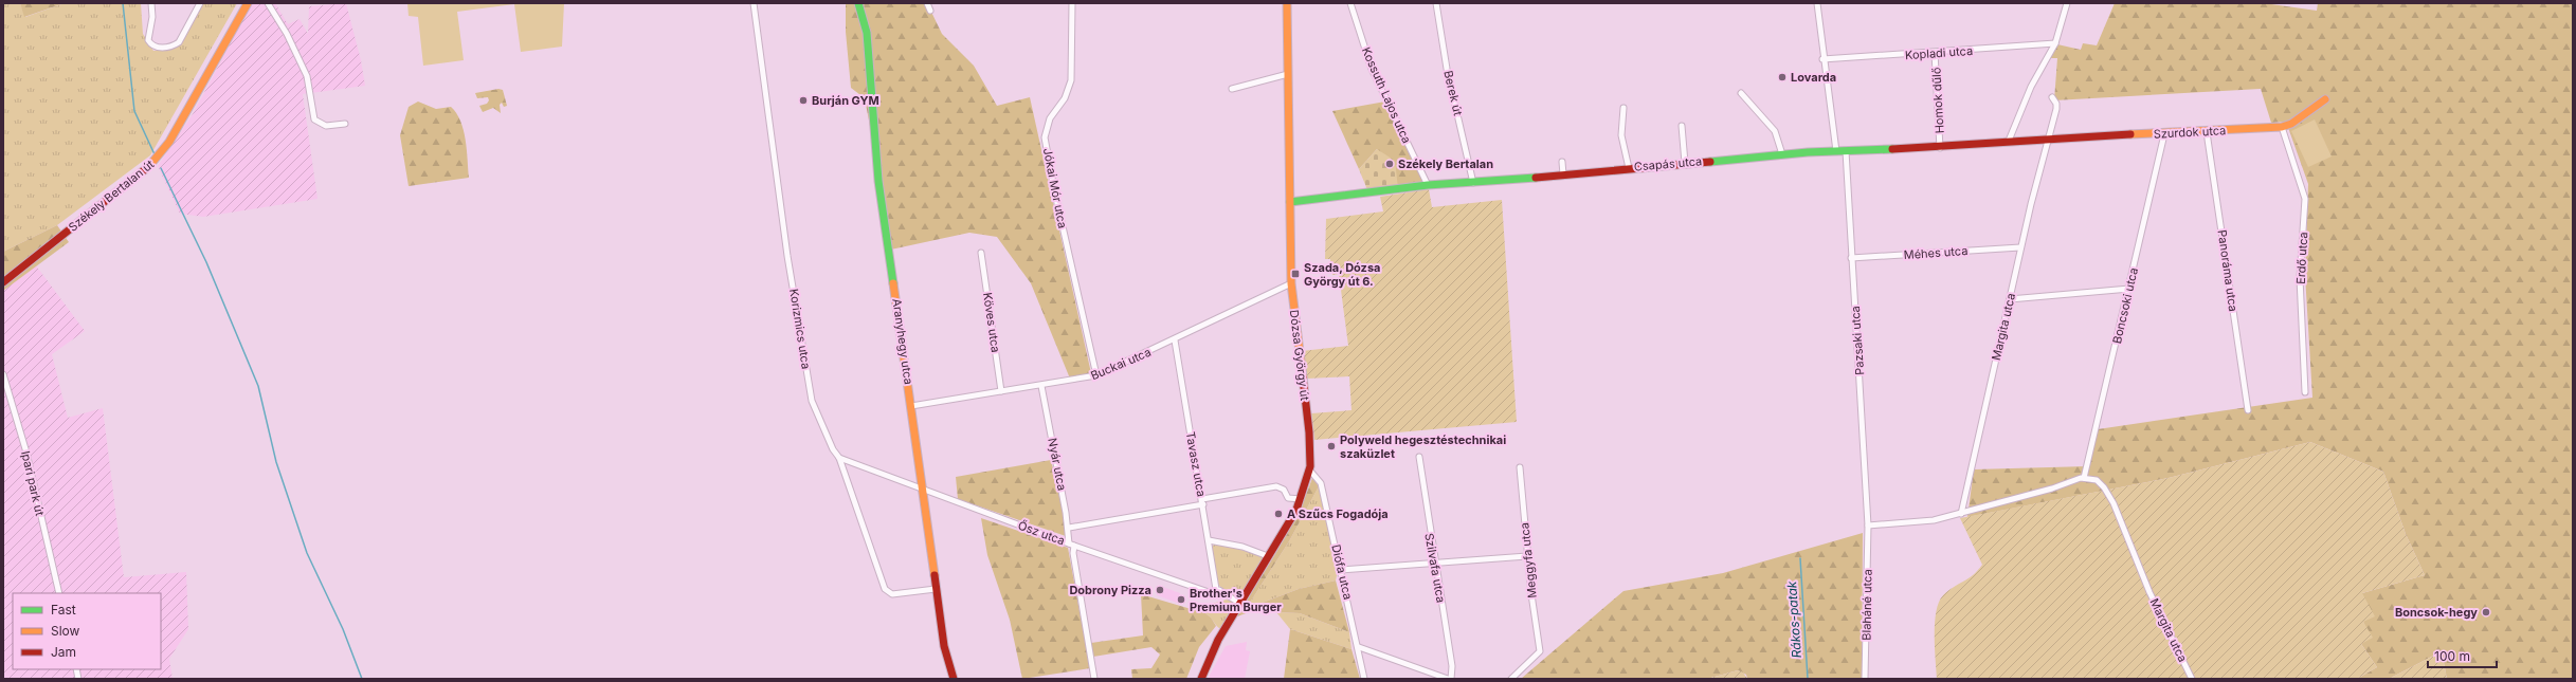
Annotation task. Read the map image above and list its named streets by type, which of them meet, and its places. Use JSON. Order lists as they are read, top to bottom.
{
  "streets": {
    "street": [
      "Kopladi utca",
      "Berek út",
      "Kossuth Lajos utca",
      "Homok dűlő",
      "Szurdok utca",
      "Csapás utca",
      "Jókai Mór utca",
      "Székely Bertalan út",
      "Méhes utca",
      "Erdő utca",
      "Panoráma utca",
      "Boncsoki utca",
      "Köves utca",
      "Margita utca",
      "Korizmics utca",
      "Pazsaki utca",
      "Aranyhegy utca",
      "Dózsa György út",
      "Buckai utca",
      "Nyár utca",
      "Tavasz utca",
      "Ipari park út",
      "Ősz utca",
      "Meggyfa utca",
      "Szilvafa utca",
      "Diófa utca",
      "Blaháné utca"
    ]
  },
  "crossings": [
    ["Kopladi utca", "Homok dűlő"],
    ["Berek út", "Csapás utca"],
    ["Kossuth Lajos utca", "Csapás utca"],
    ["Homok dűlő", "Csapás utca"],
    ["Szurdok utca", "Csapás utca"],
    ["Szurdok utca", "Erdő utca"],
    ["Szurdok utca", "Panoráma utca"],
    ["Szurdok utca", "Boncsoki utca"],
    ["Szurdok utca", "Margita utca"],
    ["Csapás utca", "Margita utca"],
    ["Csapás utca", "Pazsaki utca"],
    ["Csapás utca", "Dózsa György út"],
    ["Jókai Mór utca", "Buckai utca"],
    ["Méhes utca", "Margita utca"],
    ["Méhes utca", "Pazsaki utca"],
    ["Boncsoki utca", "Margita utca"],
    ["Köves utca", "Buckai utca"],
    ["Korizmics utca", "Aranyhegy utca"],
    ["Korizmics utca", "Ősz utca"],
    ["Pazsaki utca", "Blaháné utca"],
    ["Aranyhegy utca", "Buckai utca"],
    ["Aranyhegy utca", "Ősz utca"],
    ["Dózsa György út", "Buckai utca"],
    ["Dózsa György út", "Ősz utca"],
    ["Dózsa György út", "Diófa utca"],
    ["Buckai utca", "Nyár utca"],
    ["Buckai utca", "Tavasz utca"],
    ["Nyár utca", "Ősz utca"],
    ["Tavasz utca", "Ősz utca"]
  ],
  "water": ["Rákos-patak"],
  "places": {
    "other": [
      "Lovarda",
      "Burján GYM",
      "Székely Bertalan",
      "Polyweld hegesztéstechnikai szaküzlet",
      "A Szűcs Fogadója",
      "Dobrony Pizza",
      "Brother's Premium Burger",
      "Boncsok-hegy"
    ],
    "transit": ["Szada, Dózsa György út 6."]
  },
  "legend": ["Fast", "Slow", "Jam"],
  "scale_bar": "100 m"
}
